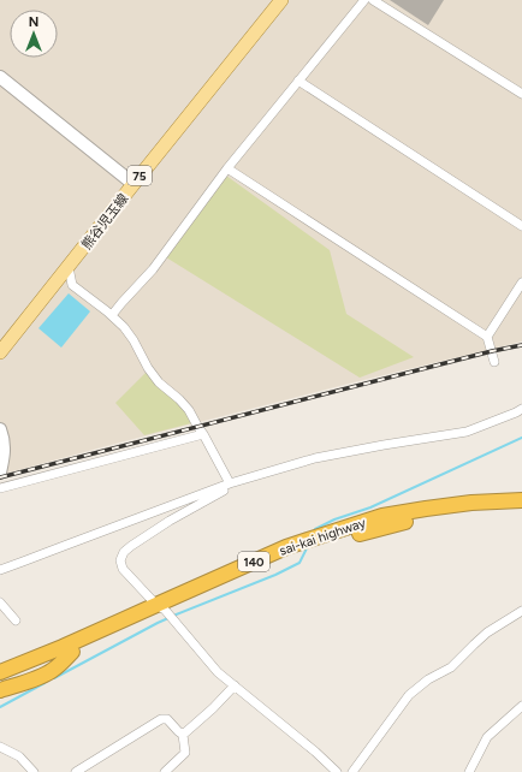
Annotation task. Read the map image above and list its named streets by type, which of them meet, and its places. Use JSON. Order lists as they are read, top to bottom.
{
  "streets": {
    "highway": ["sai-kai highway", "140"],
    "main road": ["75", "熊谷児玉線"]
  },
  "north": "top"
}
